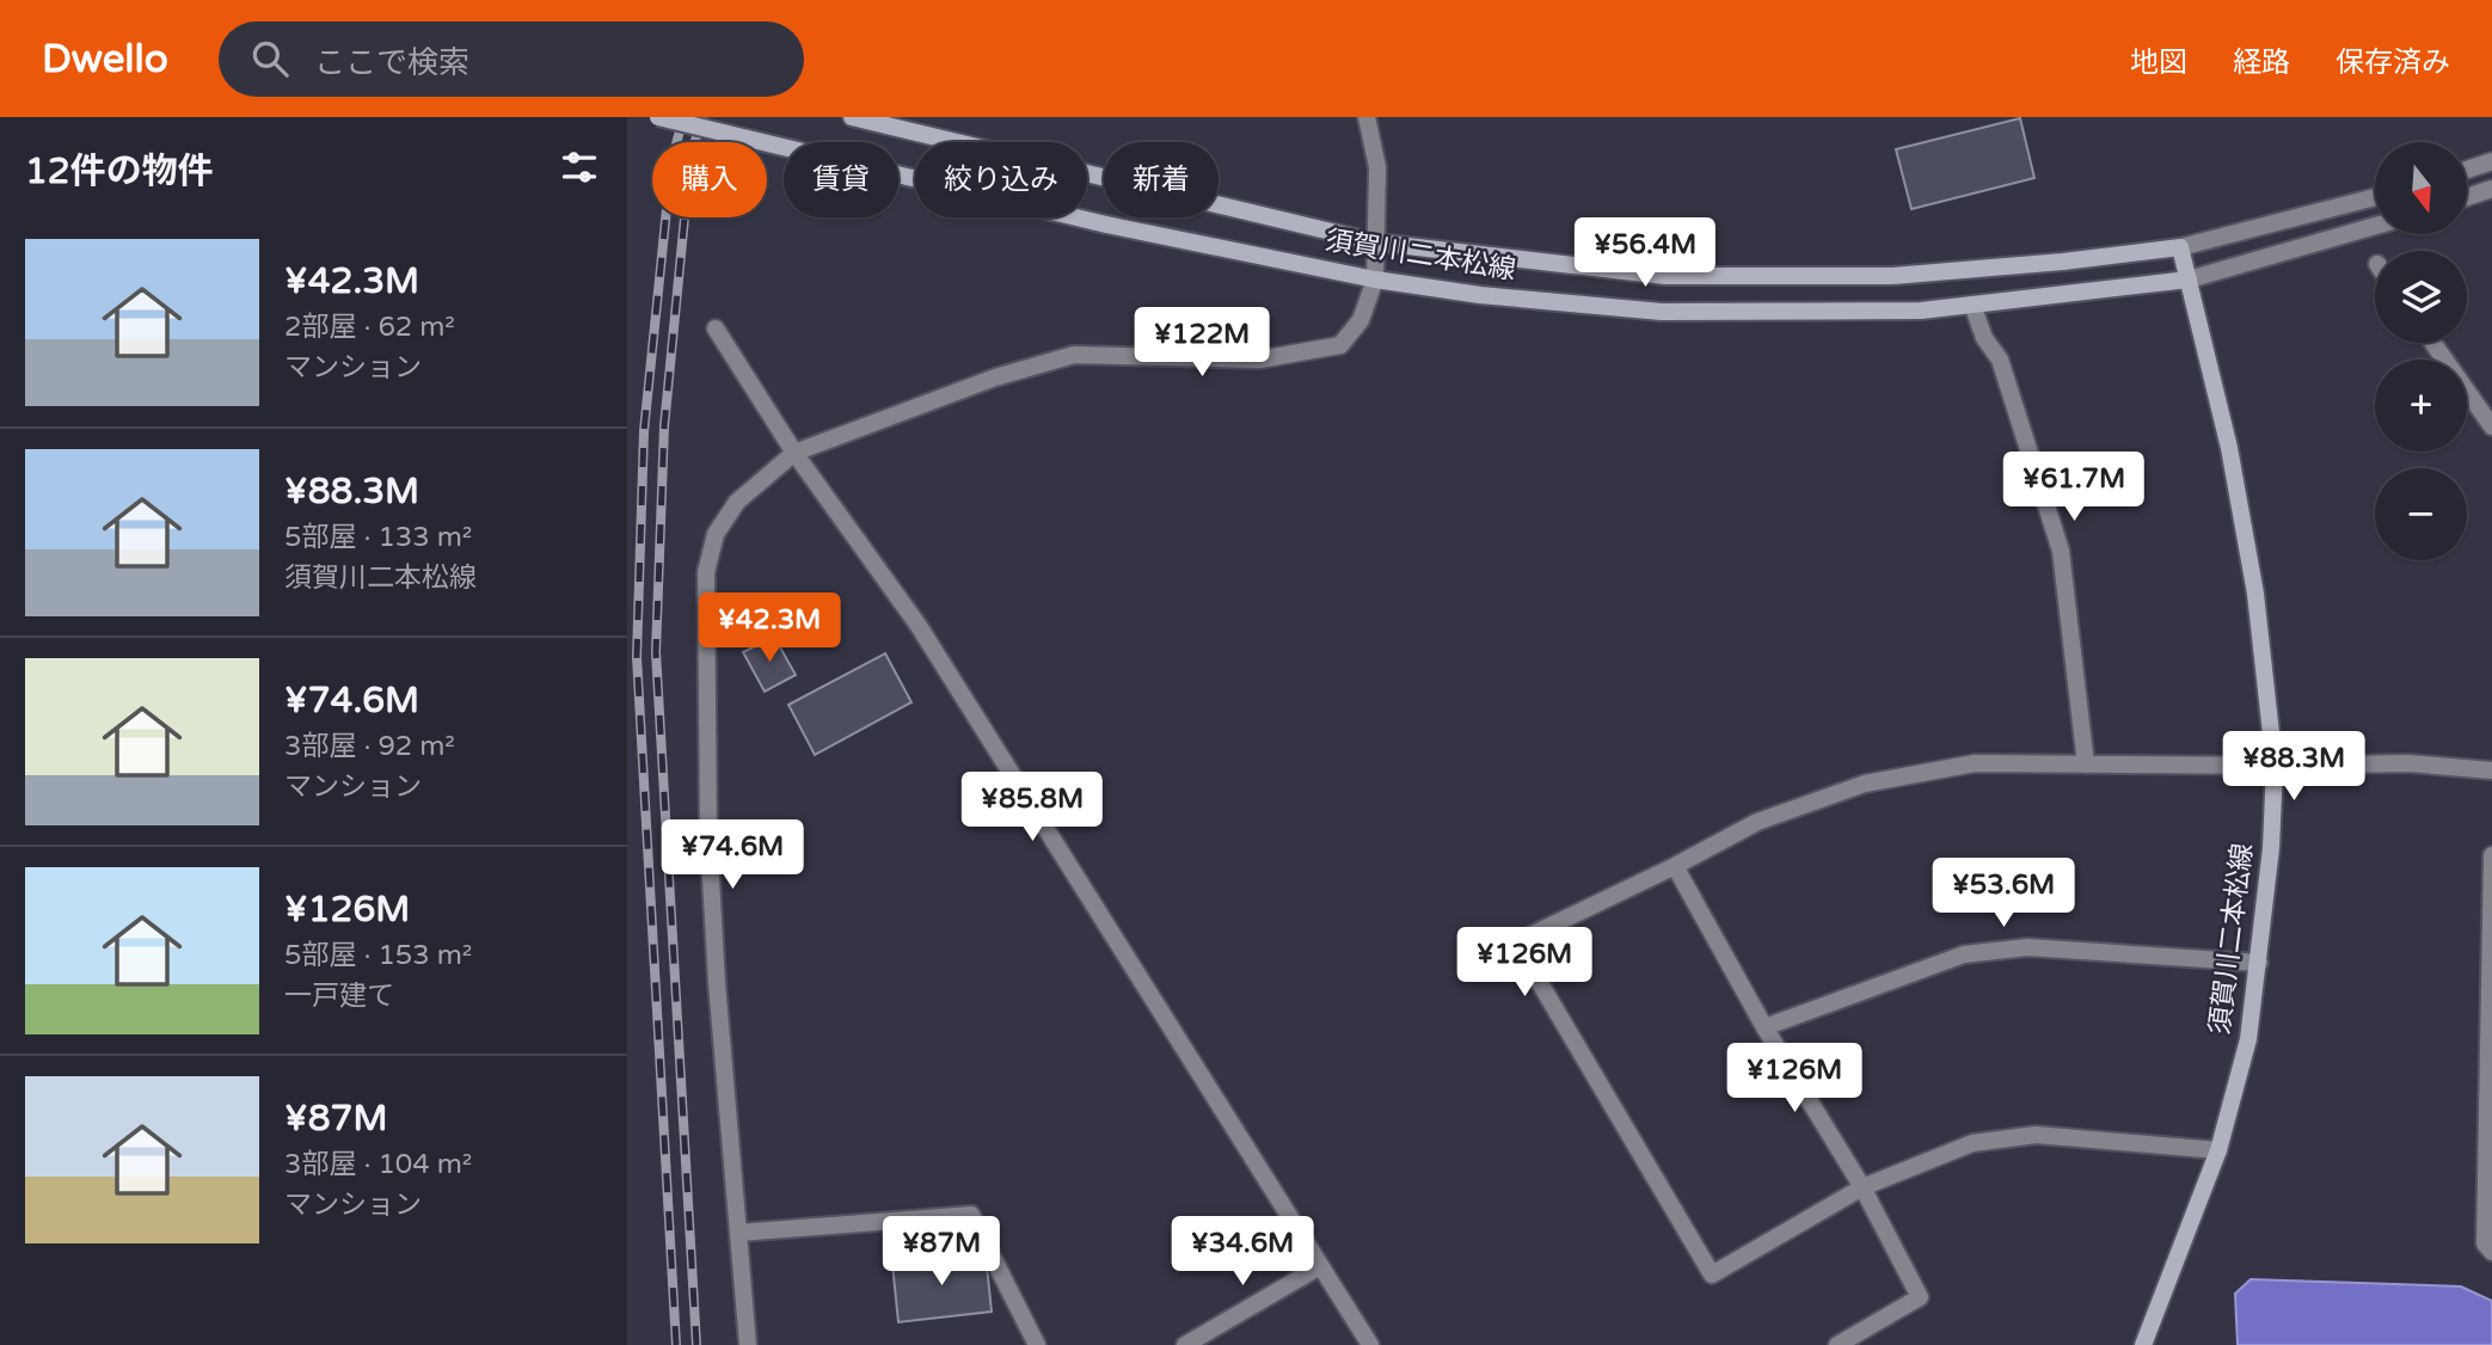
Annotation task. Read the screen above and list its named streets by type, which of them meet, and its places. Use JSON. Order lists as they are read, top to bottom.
{
  "streets": {
    "main road": ["須賀川二本松線"]
  },
  "north": "bottom",
  "page": {
    "header": "Dwello",
    "search": "ここで検索",
    "nav": ["地図", "経路", "保存済み"],
    "heading": "12件の物件",
    "map_buttons": ["+", "−"],
    "chip": [
      "購入",
      "賃貸",
      "絞り込み",
      "新着"
    ],
    "list": [
      {
        "name": "¥42.3M",
        "note": "2部屋 · 62 m² · マンション"
      },
      {
        "name": "¥88.3M",
        "note": "5部屋 · 133 m² · 須賀川二本松線"
      },
      {
        "name": "¥74.6M",
        "note": "3部屋 · 92 m² · マンション"
      },
      {
        "name": "¥126M",
        "note": "5部屋 · 153 m² · 一戸建て"
      },
      {
        "name": "¥87M",
        "note": "3部屋 · 104 m² · マンション"
      }
    ],
    "price": [
      "¥56.4M",
      "¥122M",
      "¥61.7M",
      "¥42.3M",
      "¥88.3M",
      "¥85.8M",
      "¥74.6M",
      "¥53.6M",
      "¥126M",
      "¥126M",
      "¥87M",
      "¥34.6M"
    ]
  }
}
